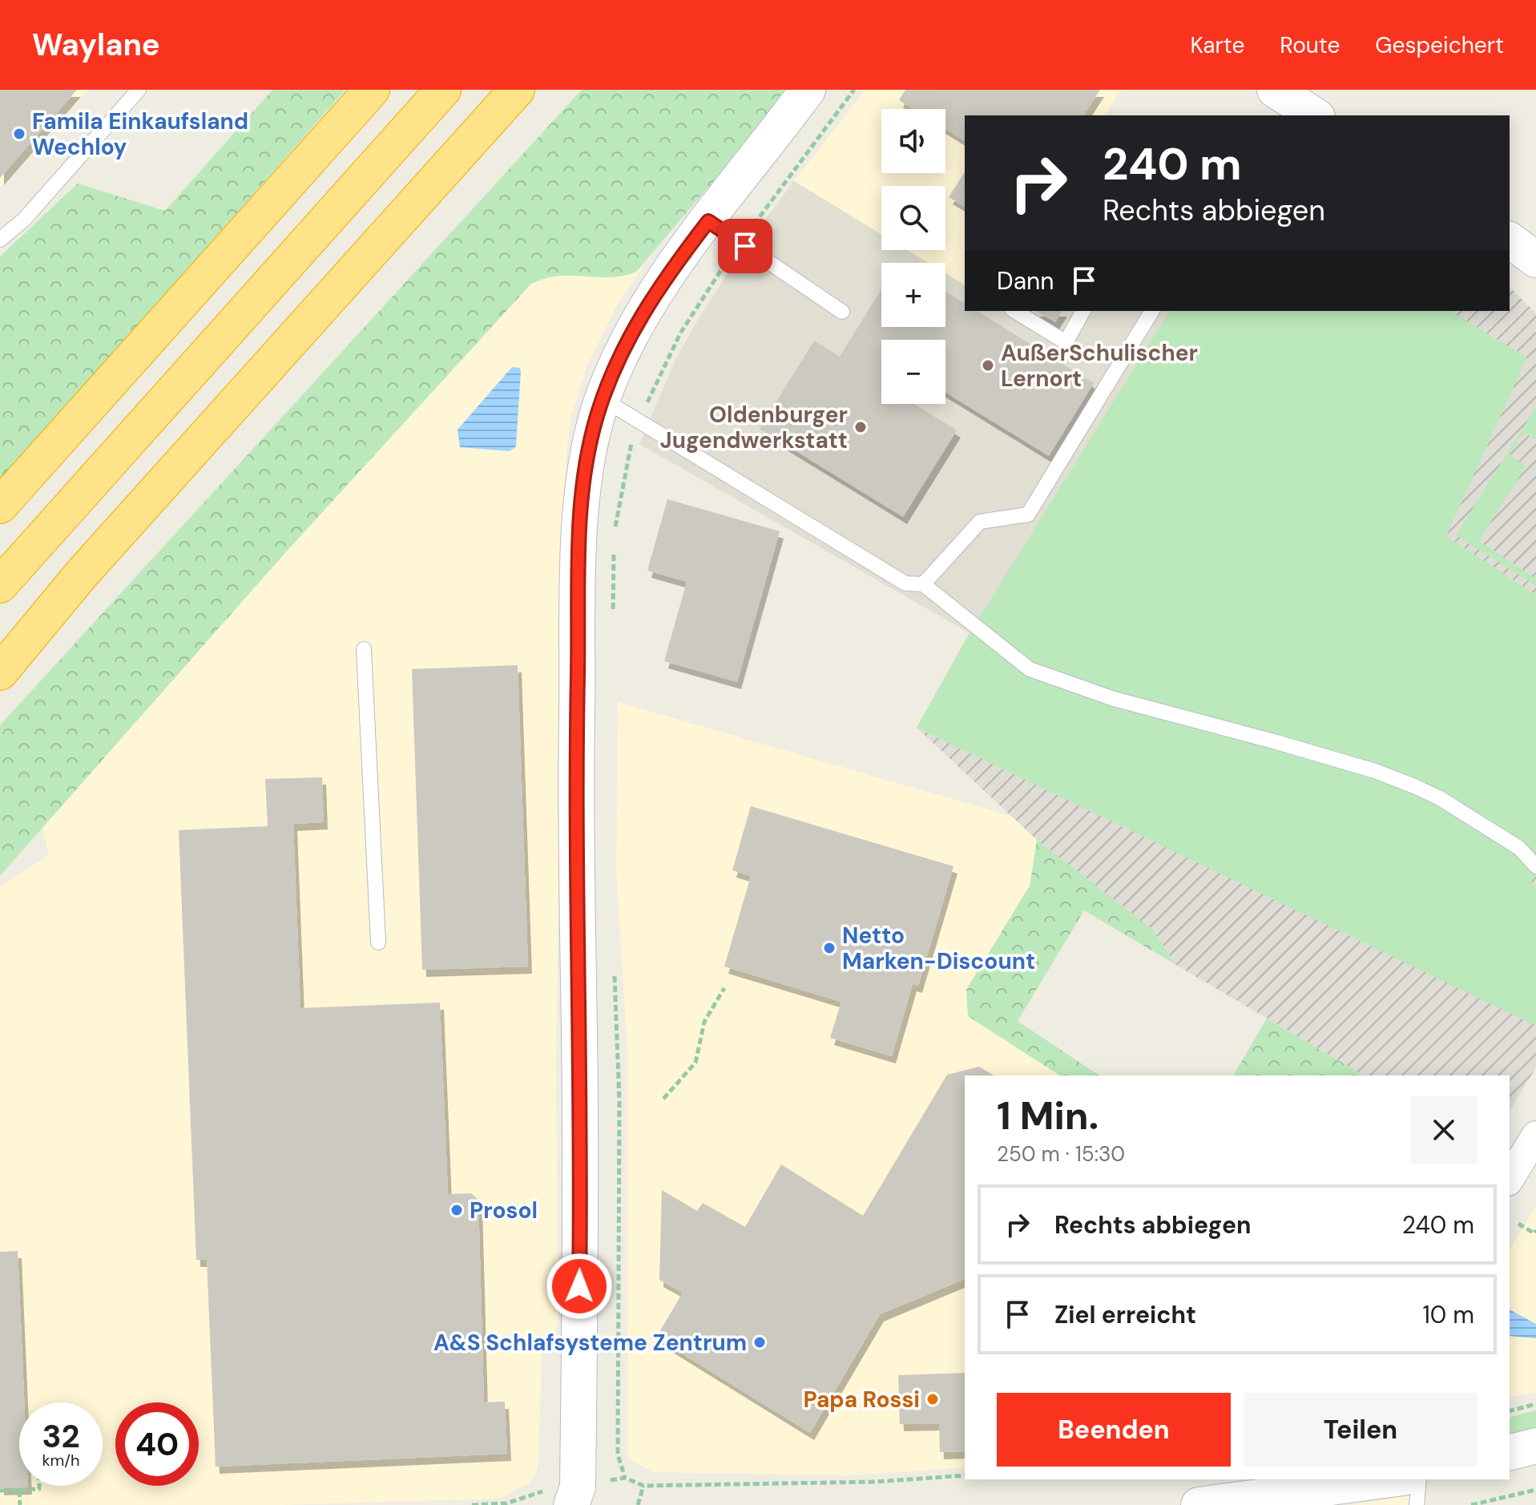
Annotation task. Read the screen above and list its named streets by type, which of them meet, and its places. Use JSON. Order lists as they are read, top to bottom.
{
  "places": [
    "Famila Einkaufsland Wechloy",
    "AußerSchulischer Lernort",
    "Oldenburger Jugendwerkstatt",
    "Netto Marken-Discount",
    "Prosol",
    "A&S Schlafsysteme Zentrum",
    "Papa Rossi"
  ],
  "page": {
    "header": "Waylane",
    "nav": ["Karte", "Route", "Gespeichert"],
    "map_buttons": ["+", "−"],
    "turn": ["240 m", "Rechts abbiegen"],
    "then": "Dann",
    "heading": ["1 Min.", "250 m · 15:30"],
    "list": [
      {
        "name": "Rechts abbiegen",
        "value": "240 m"
      },
      {
        "name": "Ziel erreicht",
        "value": "10 m"
      }
    ],
    "buttons": ["Beenden", "Teilen"],
    "speed": "32 km/h",
    "limit": "40"
  }
}
